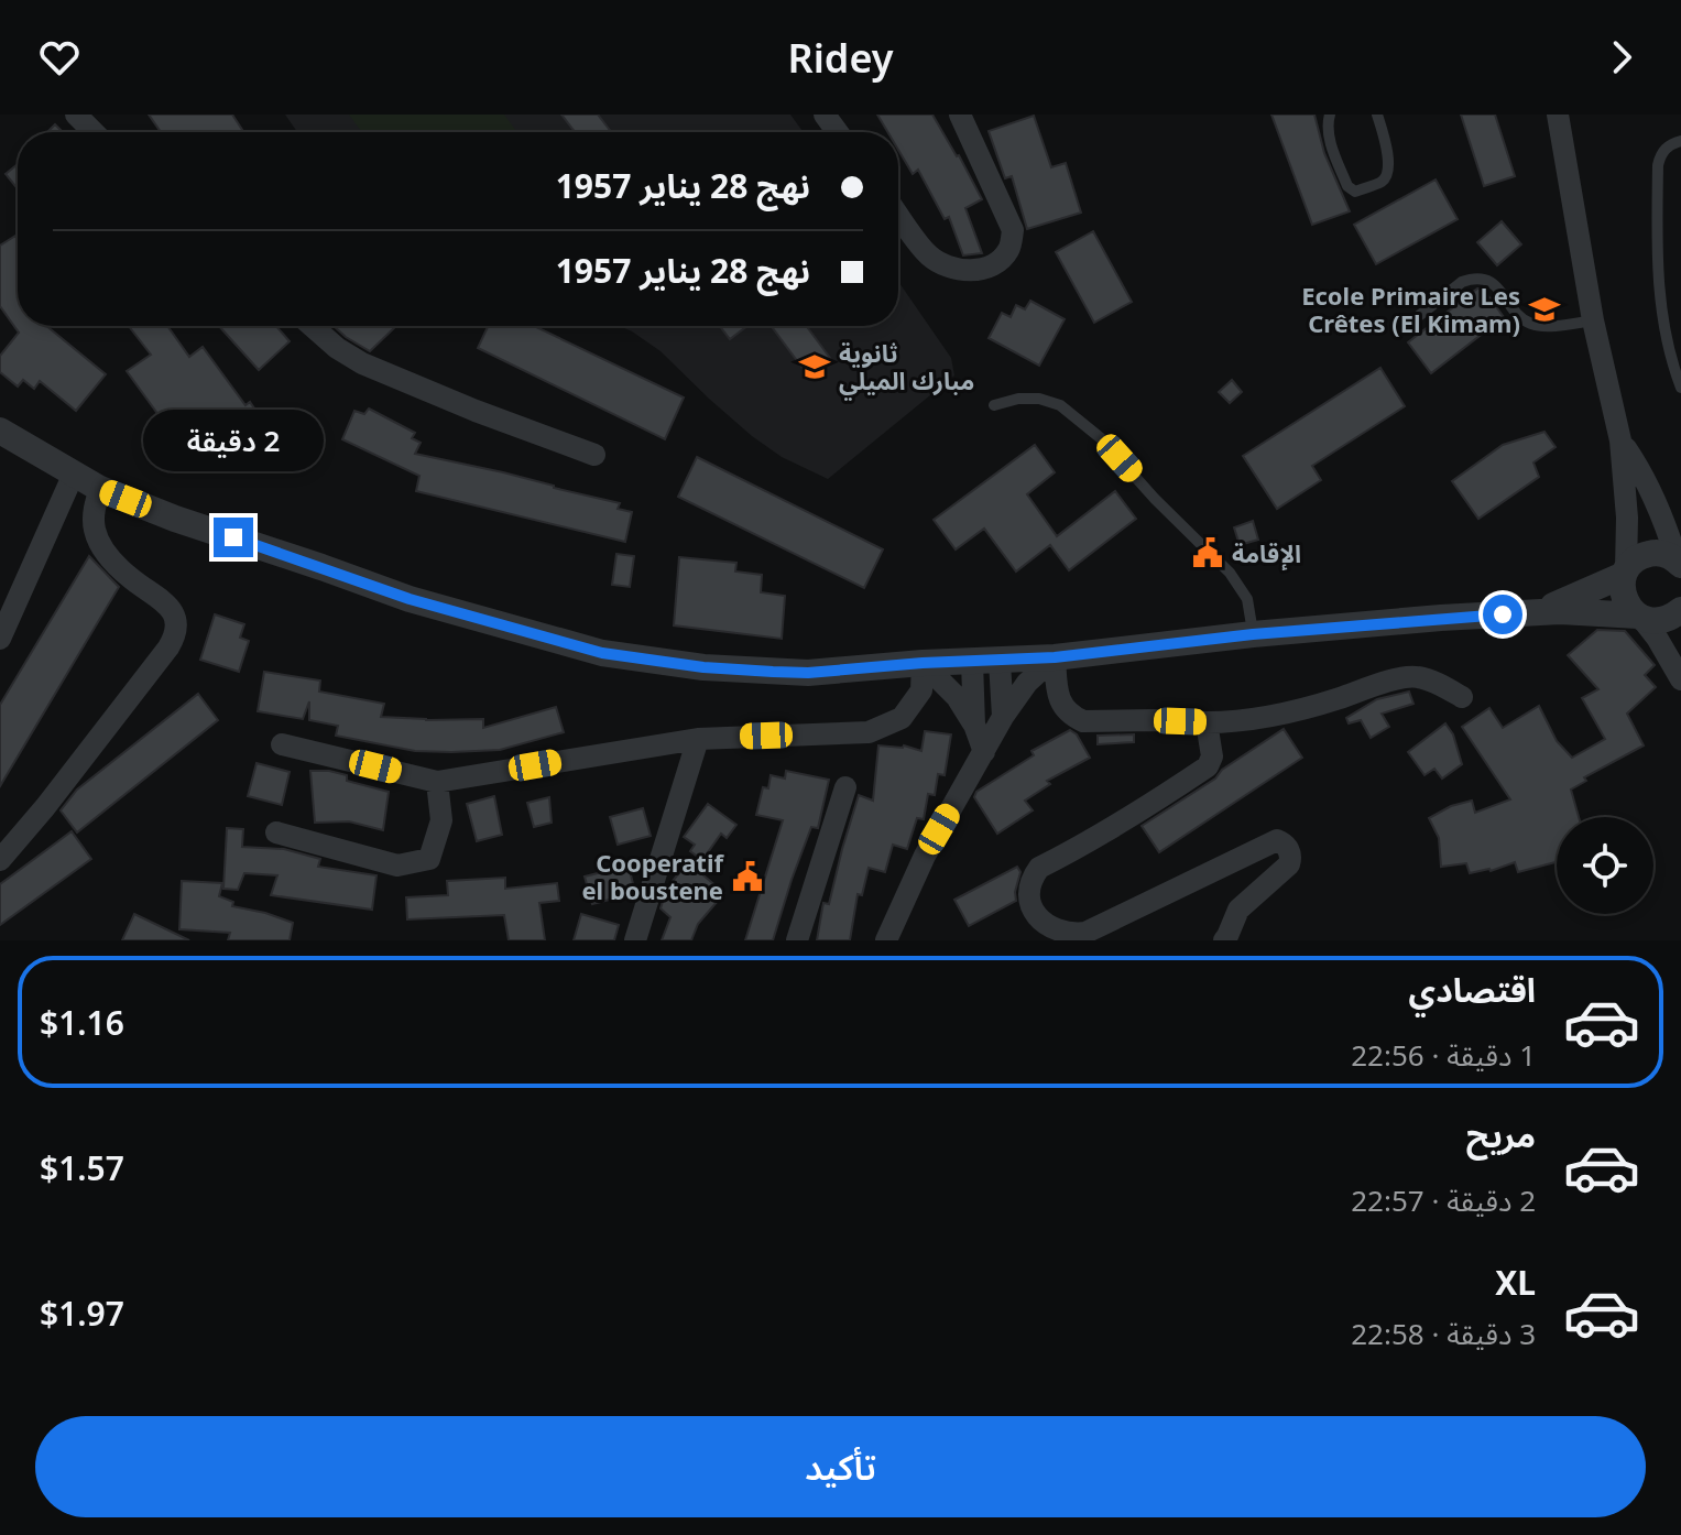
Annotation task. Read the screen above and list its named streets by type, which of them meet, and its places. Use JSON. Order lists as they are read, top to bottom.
{
  "places": {
    "school or university": ["Ecole Primaire Les Crêtes (El Kimam)", "ثانوية مبارك الميلي"],
    "public building": ["الإقامة", "Cooperatif el boustene"]
  },
  "page": {
    "header": "Ridey",
    "banner": ["نهج 28 يناير 1957", "نهج 28 يناير 1957"],
    "bubble": "2 دقيقة",
    "list": [
      {
        "name": "اقتصادي",
        "note": "1 دقيقة · 22:56",
        "value": "$1.16"
      },
      {
        "name": "مريح",
        "note": "2 دقيقة · 22:57",
        "value": "$1.57"
      },
      {
        "name": "XL",
        "note": "3 دقيقة · 22:58",
        "value": "$1.97"
      }
    ],
    "buttons": "تأكيد"
  }
}
